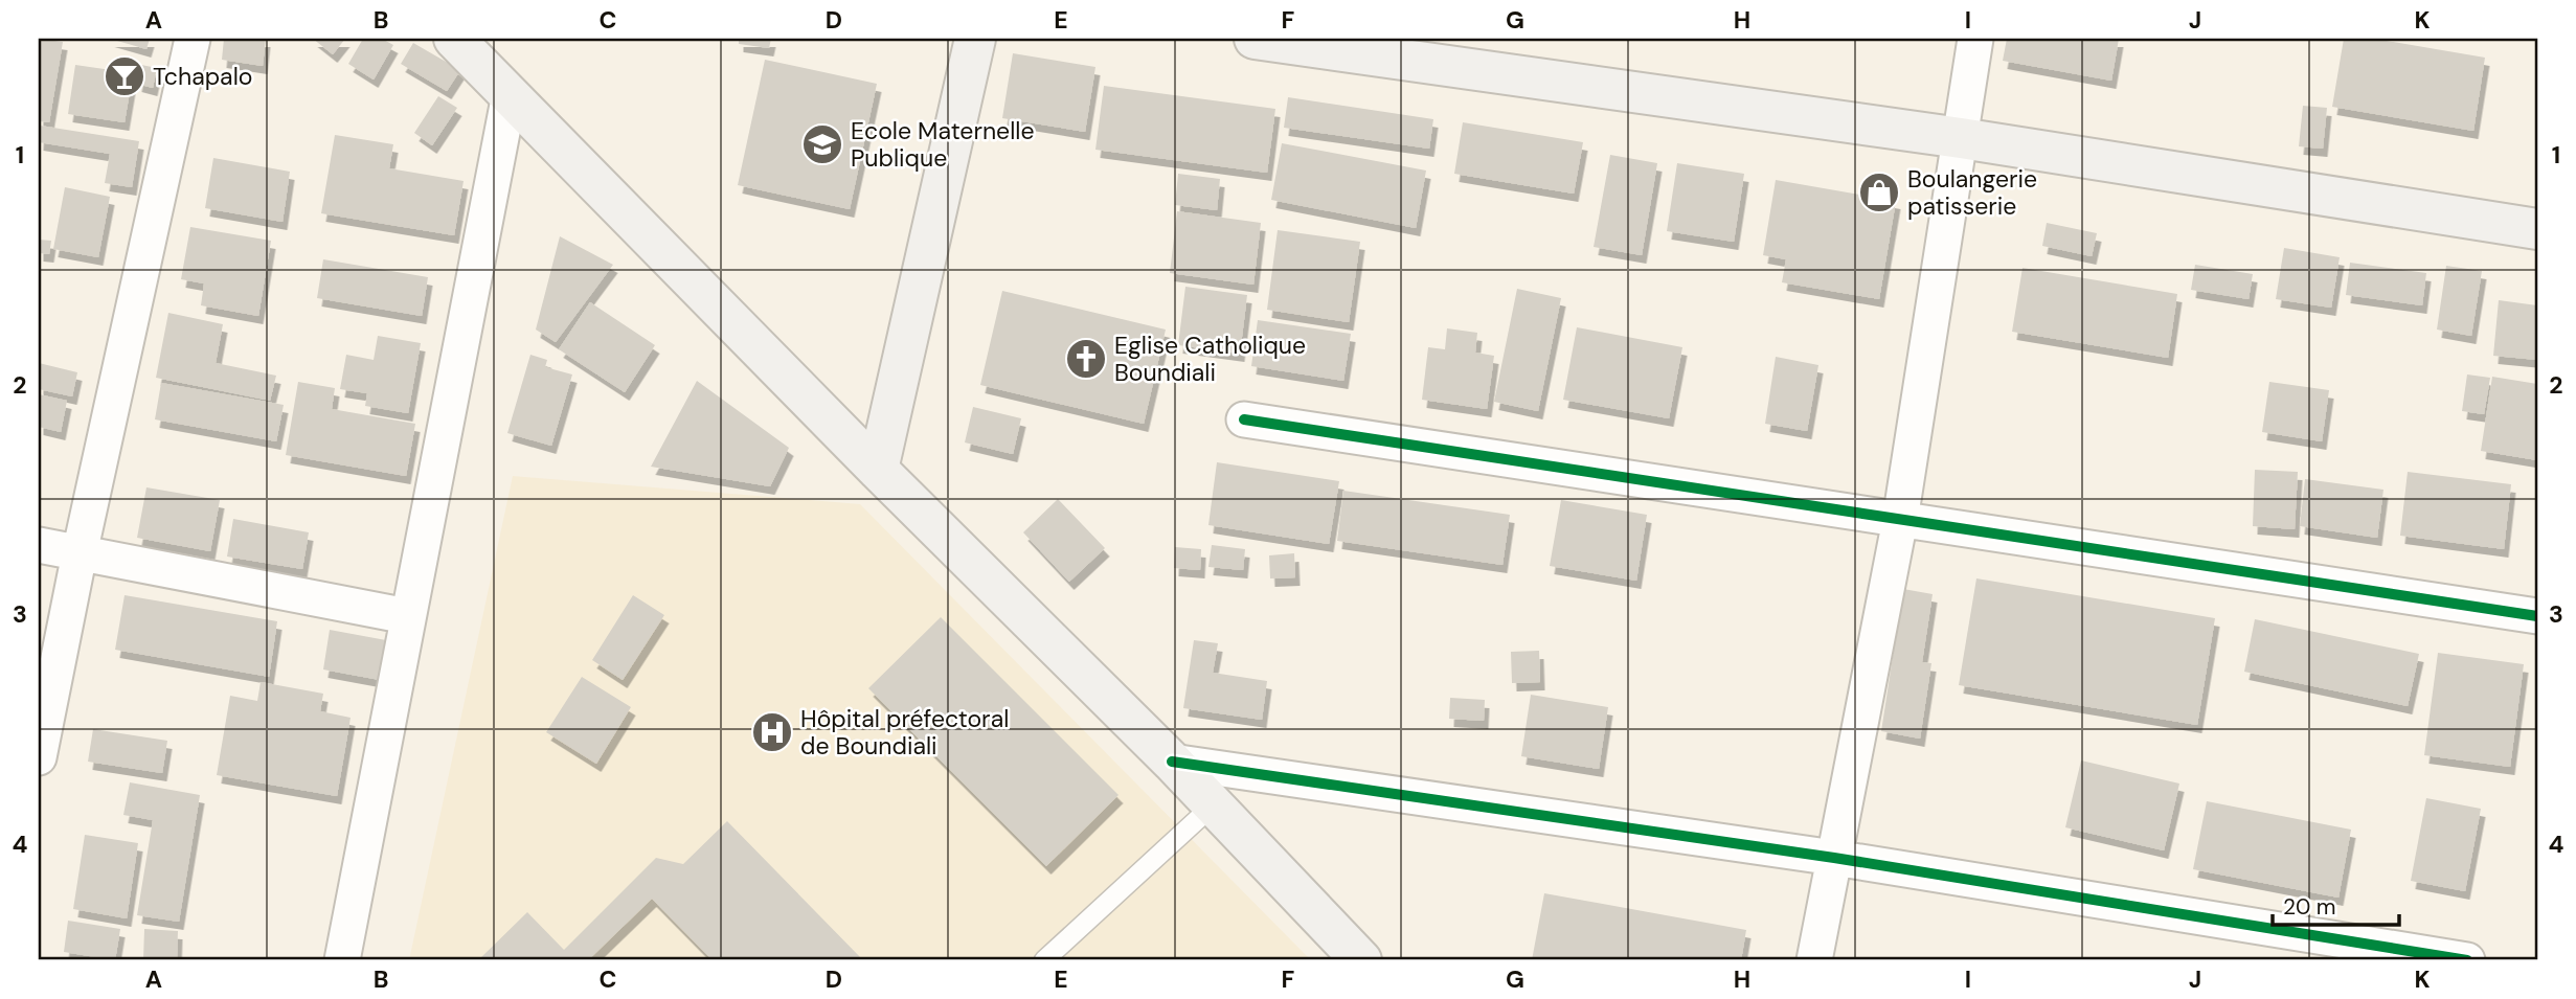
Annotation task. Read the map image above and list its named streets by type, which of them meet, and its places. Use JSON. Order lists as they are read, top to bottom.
{
  "places": {
    "bar": ["Tchapalo"],
    "school or university": ["Ecole Maternelle Publique"],
    "shop": ["Boulangerie patisserie"],
    "church": ["Eglise Catholique Boundiali"],
    "hospital": ["Hôpital préfectoral de Boundiali"]
  },
  "scale_bar": "20 m",
  "grid": {
    "columns": [
      "A",
      "B",
      "C",
      "D",
      "E",
      "F",
      "G",
      "H",
      "I",
      "J",
      "K"
    ],
    "rows": [
      "1",
      "2",
      "3",
      "4"
    ]
  }
}
